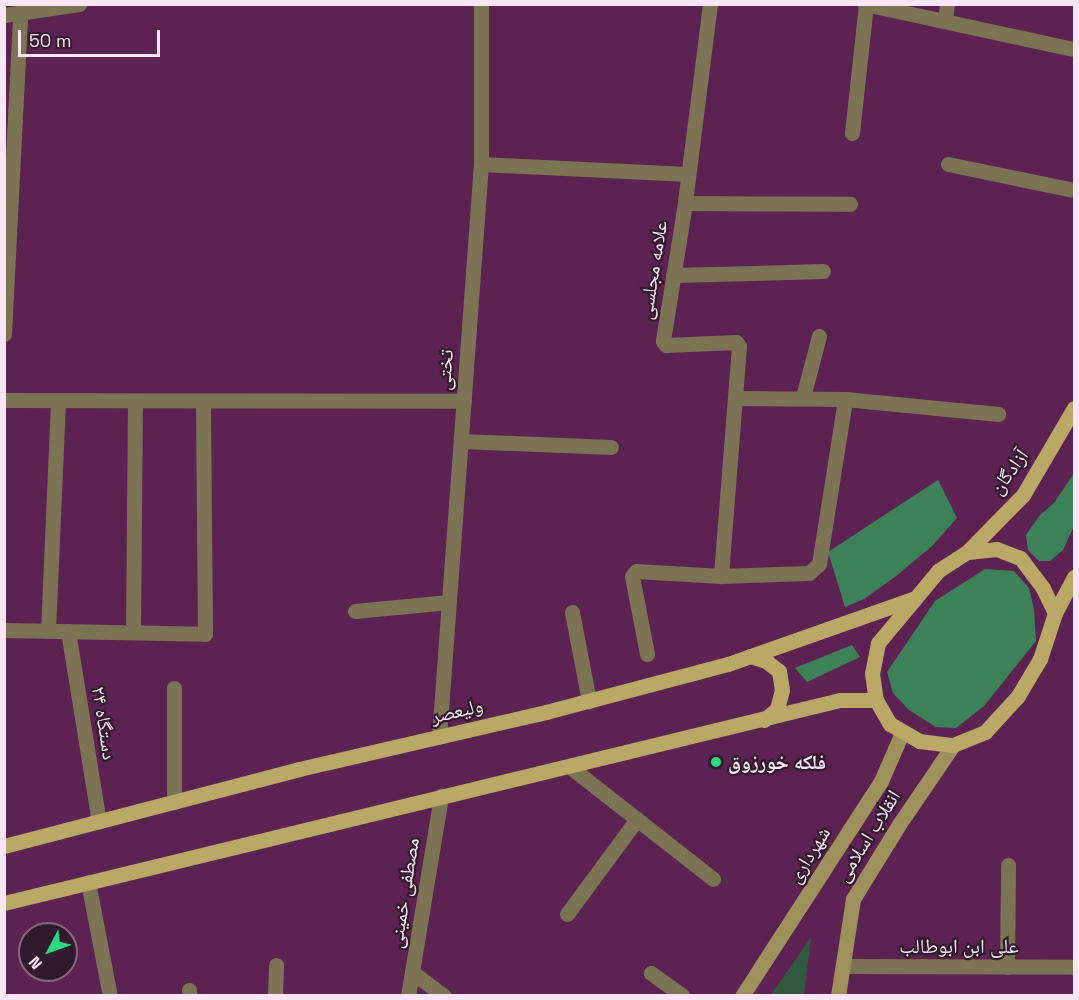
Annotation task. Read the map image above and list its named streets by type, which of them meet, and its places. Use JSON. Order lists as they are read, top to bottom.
{
  "streets": {
    "main road": [
      "آزادگان",
      "ولیعصر",
      "انقلاب اسلامی",
      "شهرداری"
    ],
    "street": [
      "علامه مجلسی",
      "تختی",
      "۲۴ دستگاه",
      "مصطفی خمینی",
      "علی ابن ابوطالب"
    ]
  },
  "crossings": [
    ["تختی", "ولیعصر"],
    ["آزادگان", "ولیعصر"],
    ["آزادگان", "انقلاب اسلامی"],
    ["آزادگان", "شهرداری"],
    ["ولیعصر", "۲۴ دستگاه"],
    ["ولیعصر", "انقلاب اسلامی"],
    ["ولیعصر", "شهرداری"],
    ["انقلاب اسلامی", "شهرداری"],
    ["انقلاب اسلامی", "علی ابن ابوطالب"]
  ],
  "places": ["فلکه خورزوق"],
  "scale_bar": "50 m",
  "north": "bottom left"
}
